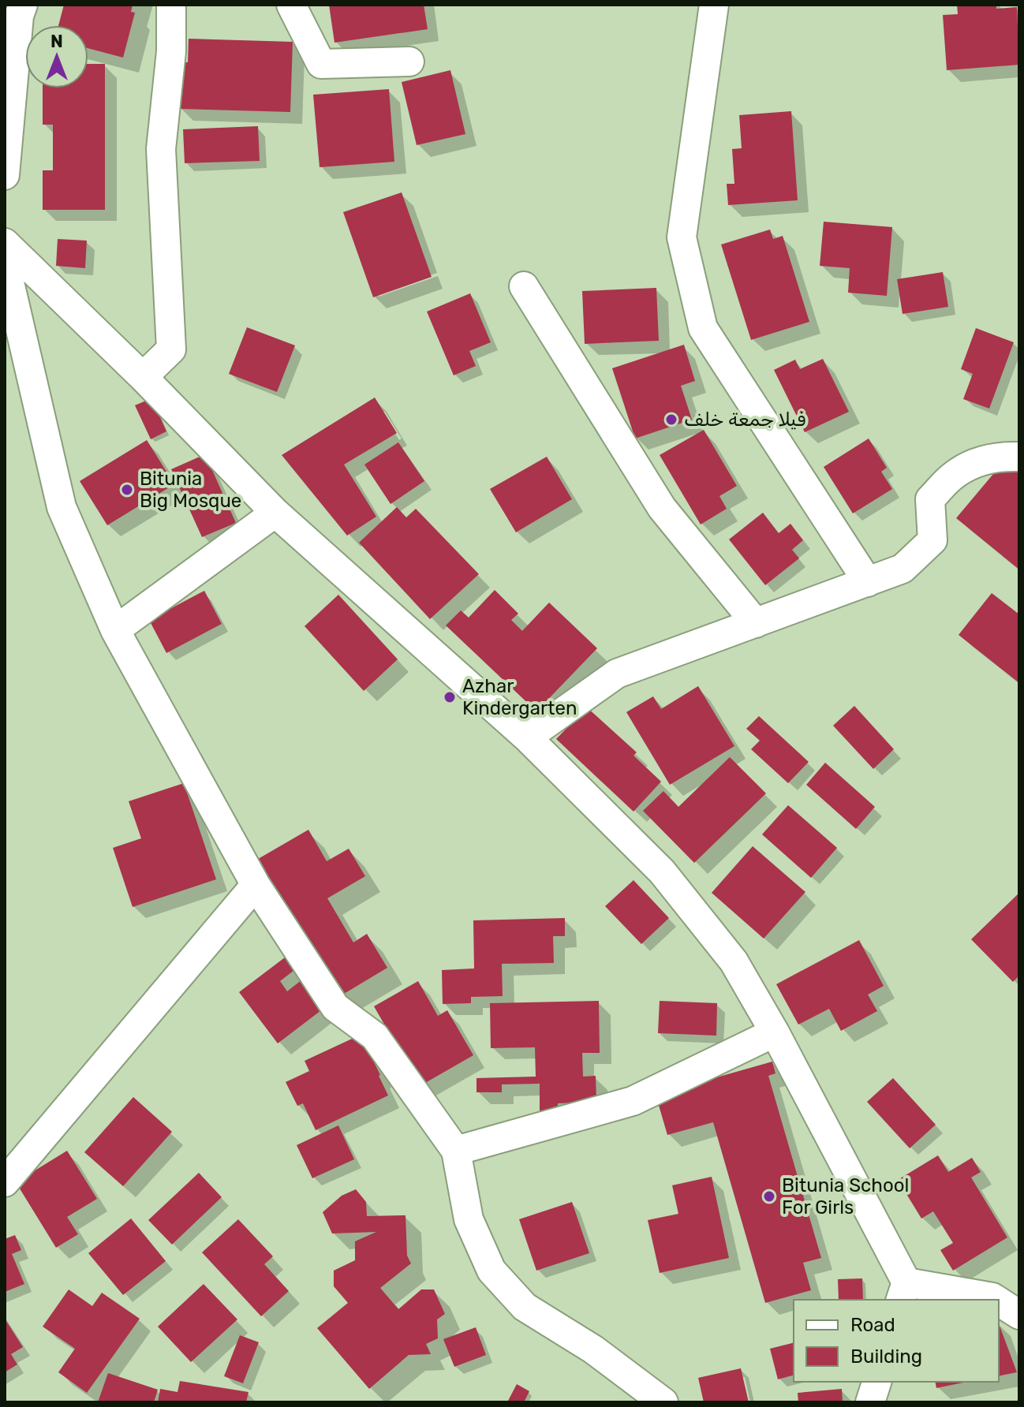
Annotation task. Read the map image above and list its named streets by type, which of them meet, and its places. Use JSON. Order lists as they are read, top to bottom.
{
  "places": [
    "فيلا جمعة خلف",
    "Bitunia Big Mosque",
    "Azhar Kindergarten",
    "Bitunia School For Girls"
  ],
  "legend": ["Road", "Building"],
  "north": "top"
}
